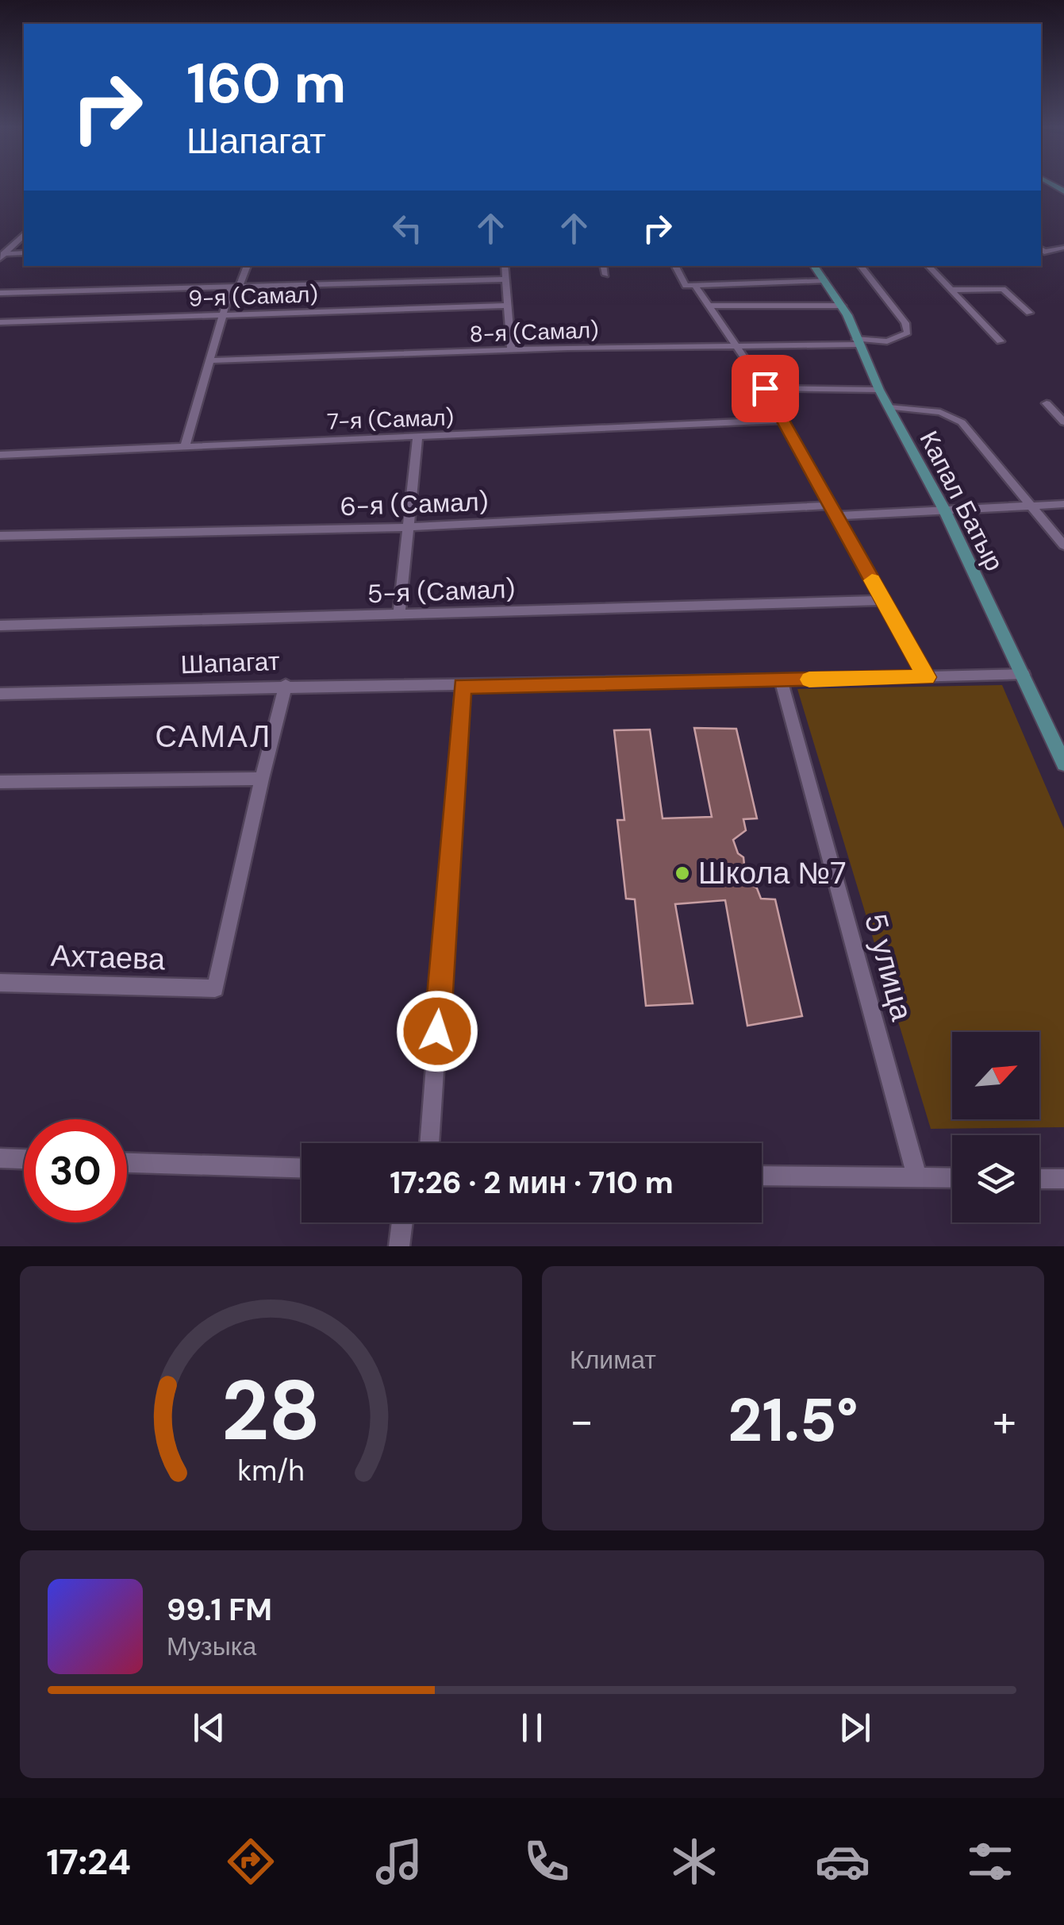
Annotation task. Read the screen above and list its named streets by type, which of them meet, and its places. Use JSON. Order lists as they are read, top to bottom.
{
  "streets": {
    "main road": ["Капал Батыр"],
    "street": [
      "9-я (Самал)",
      "8-я (Самал)",
      "7-я (Самал)",
      "6-я (Самал)",
      "5-я (Самал)",
      "Шапагат",
      "Ахтаева",
      "5 улица"
    ]
  },
  "crossings": [
    ["8-я (Самал)", "Капал Батыр"],
    ["Капал Батыр", "6-я (Самал)"],
    ["Капал Батыр", "Шапагат"],
    ["Шапагат", "5 улица"]
  ],
  "districts": ["САМАЛ"],
  "places": ["Школа №7"],
  "north": "top right",
  "page": {
    "turn": ["160 m", "Шапагат"],
    "limit": "30",
    "trip": "17:26 · 2 мин · 710 m",
    "tile": "Климат",
    "heat": ["−", "21.5°", "+"],
    "song": ["99.1 FM", "Музыка"],
    "tabs": "17:24",
    "gauge": ["28", "km/h"]
  }
}
